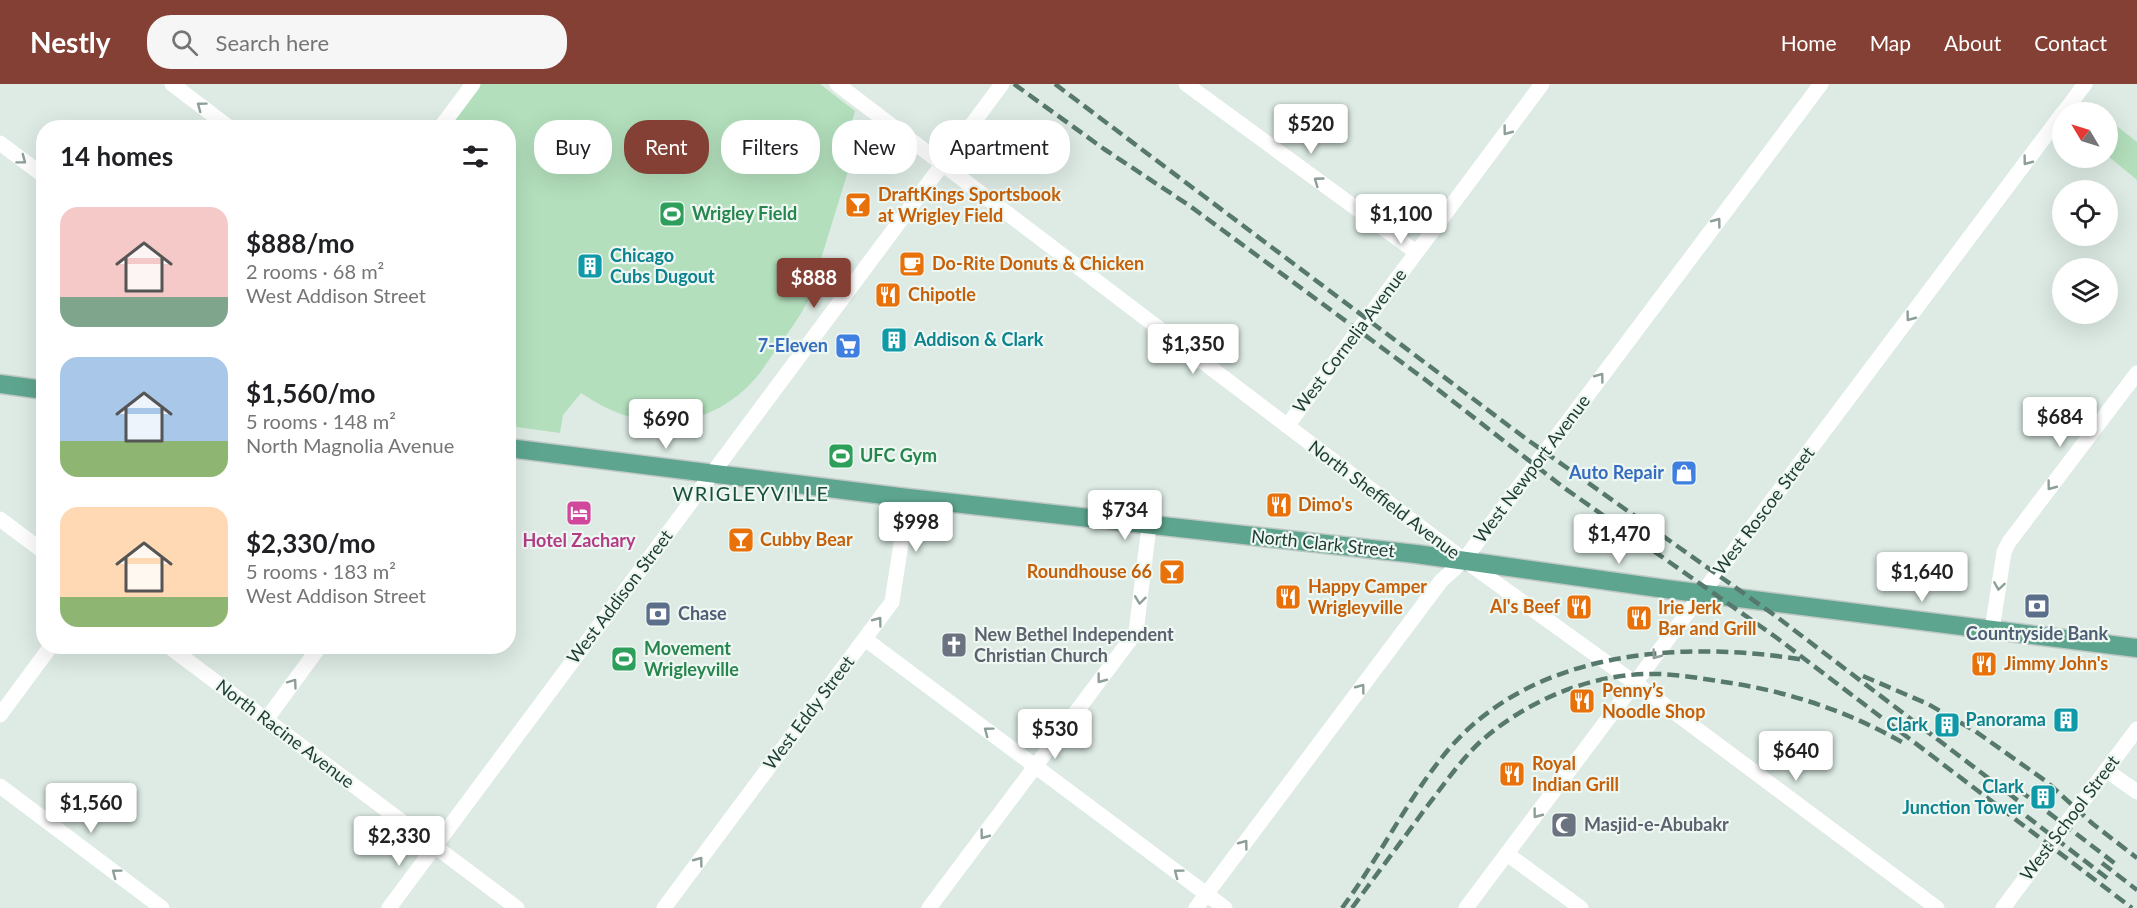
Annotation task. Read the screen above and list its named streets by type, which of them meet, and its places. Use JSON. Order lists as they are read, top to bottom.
{
  "streets": {
    "main road": ["North Clark Street"],
    "street": [
      "West Cornelia Avenue",
      "West Newport Avenue",
      "North Sheffield Avenue",
      "West Roscoe Street",
      "West Addison Street",
      "West Eddy Street",
      "North Racine Avenue",
      "West School Street"
    ]
  },
  "crossings": [
    ["West Cornelia Avenue", "North Sheffield Avenue"],
    ["West Newport Avenue", "North Sheffield Avenue"],
    ["West Newport Avenue", "North Clark Street"],
    ["North Sheffield Avenue", "West Roscoe Street"],
    ["North Sheffield Avenue", "North Clark Street"],
    ["West Roscoe Street", "North Clark Street"],
    ["North Clark Street", "West Addison Street"],
    ["North Clark Street", "West Eddy Street"],
    ["West Addison Street", "North Racine Avenue"]
  ],
  "one_way": [
    "West Cornelia Avenue",
    "West Newport Avenue",
    "West Roscoe Street",
    "West Eddy Street"
  ],
  "districts": ["WRIGLEYVILLE"],
  "places": {
    "bar": ["DraftKings Sportsbook at Wrigley Field", "Cubby Bear", "Roundhouse 66"],
    "sports": ["Wrigley Field", "UFC Gym", "Movement Wrigleyville"],
    "cafe": ["Do-Rite Donuts & Chicken"],
    "building": [
      "Chicago Cubs Dugout",
      "Addison & Clark",
      "Panorama",
      "Clark",
      "Clark Junction Tower"
    ],
    "restaurant": [
      "Chipotle",
      "Dimo's",
      "Happy Camper Wrigleyville",
      "Al's Beef",
      "Irie Jerk Bar and Grill",
      "Jimmy John's",
      "Penny’s Noodle Shop",
      "Royal Indian Grill"
    ],
    "supermarket": ["7-Eleven"],
    "shop": ["Auto Repair"],
    "hotel": ["Hotel Zachary"],
    "bank": ["Countryside Bank", "Chase"],
    "church": ["New Bethel Independent Christian Church"],
    "mosque": ["Masjid-e-Abubakr"]
  },
  "north": "top left",
  "page": {
    "header": "Nestly",
    "search": "Search here",
    "nav": [
      "Home",
      "Map",
      "About",
      "Contact"
    ],
    "price": [
      "$520",
      "$1,100",
      "$888",
      "$1,350",
      "$684",
      "$690",
      "$734",
      "$998",
      "$1,470",
      "$1,640",
      "$530",
      "$640",
      "$1,560",
      "$2,330"
    ],
    "chip": [
      "Buy",
      "Rent",
      "Filters",
      "New",
      "Apartment"
    ],
    "heading": "14 homes",
    "list": [
      {
        "name": "$888/mo",
        "note": "2 rooms · 68 m² · West Addison Street"
      },
      {
        "name": "$1,560/mo",
        "note": "5 rooms · 148 m² · North Magnolia Avenue"
      },
      {
        "name": "$2,330/mo",
        "note": "5 rooms · 183 m² · West Addison Street"
      }
    ]
  }
}
